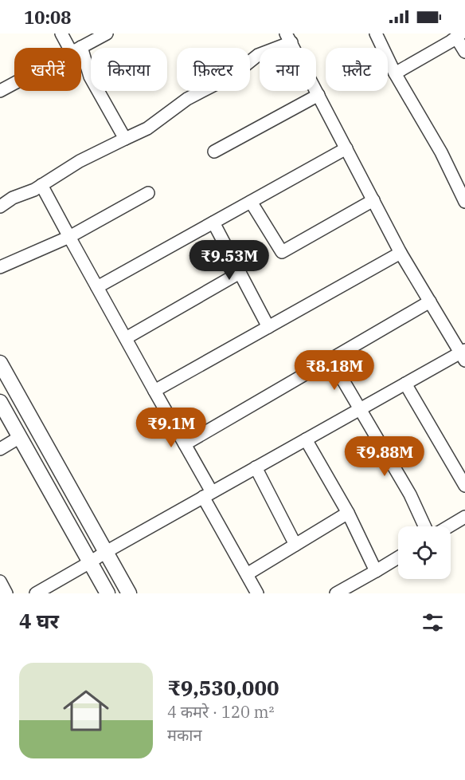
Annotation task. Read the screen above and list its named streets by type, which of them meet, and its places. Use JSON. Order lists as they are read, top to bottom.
{
  "page": {
    "status": "10:08",
    "chip": [
      "खरीदें",
      "किराया",
      "फ़िल्टर",
      "नया",
      "फ़्लैट"
    ],
    "price": [
      "₹9.53M",
      "₹8.18M",
      "₹9.1M",
      "₹9.88M"
    ],
    "heading": "4 घर",
    "list": [
      {
        "name": "₹9,530,000",
        "note": "4 कमरे · 120 m² · मकान"
      }
    ]
  }
}
